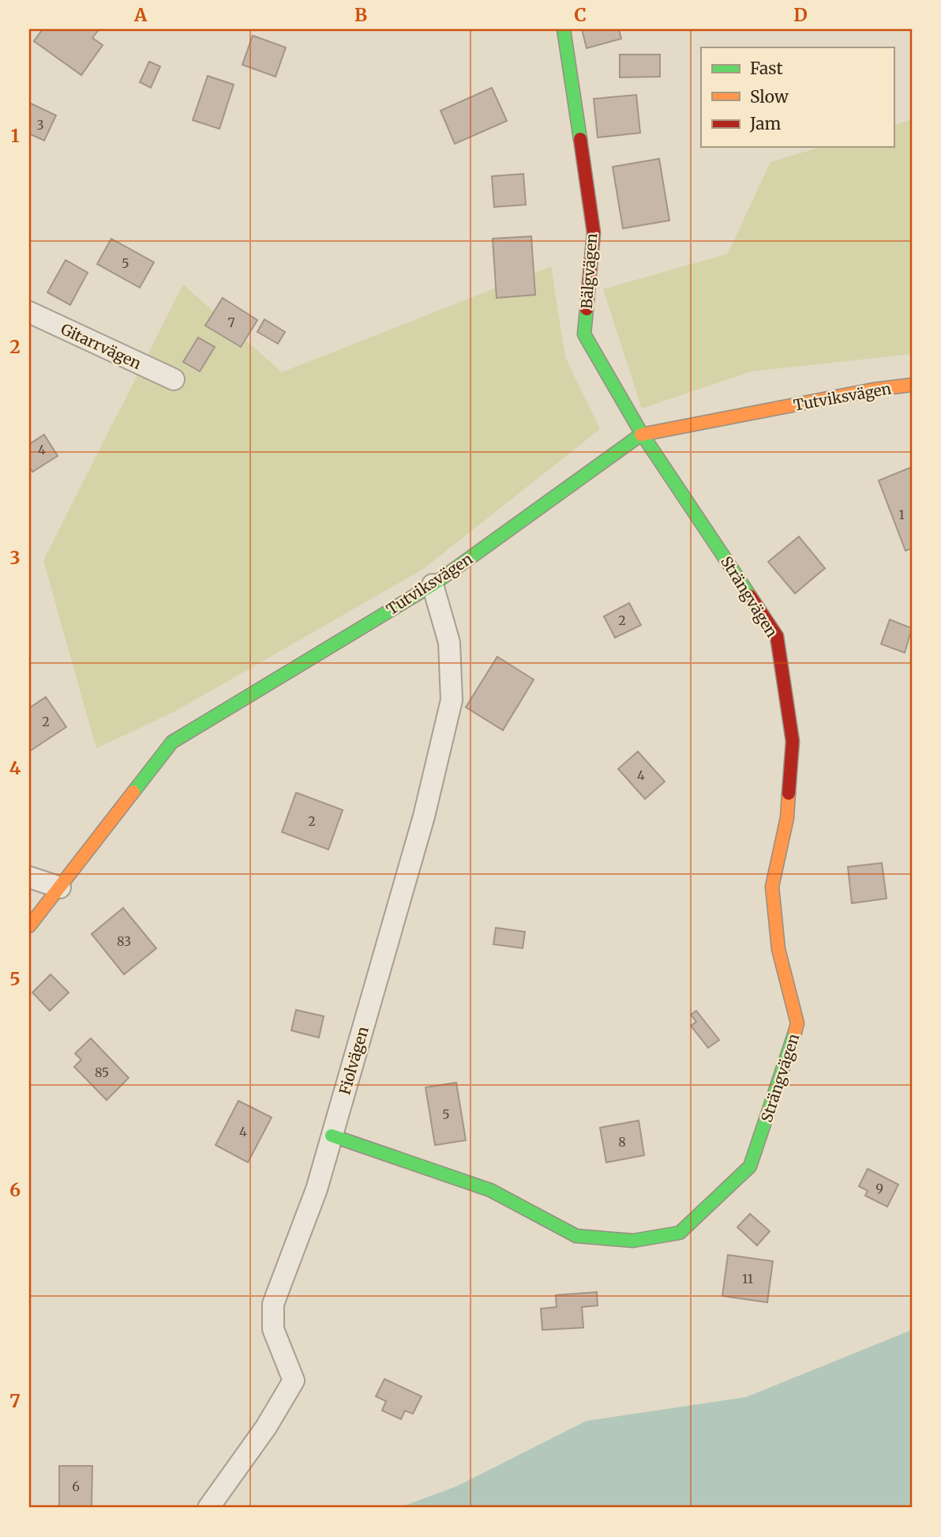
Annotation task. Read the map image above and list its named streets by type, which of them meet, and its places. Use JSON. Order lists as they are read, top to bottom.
{
  "streets": {
    "street": [
      "Bälgvägen",
      "Gitarrvägen",
      "Tutviksvägen",
      "Strängvägen",
      "Fiolvägen"
    ]
  },
  "crossings": [
    ["Bälgvägen", "Tutviksvägen"],
    ["Bälgvägen", "Strängvägen"],
    ["Tutviksvägen", "Strängvägen"],
    ["Tutviksvägen", "Fiolvägen"],
    ["Strängvägen", "Fiolvägen"]
  ],
  "house_numbers": [
    "3",
    "5",
    "7",
    "4",
    "1",
    "2",
    "2",
    "4",
    "2",
    "83",
    "85",
    "5",
    "4",
    "8",
    "9",
    "11",
    "6"
  ],
  "legend": ["Fast", "Slow", "Jam"],
  "grid": {
    "columns": [
      "A",
      "B",
      "C",
      "D"
    ],
    "rows": [
      "1",
      "2",
      "3",
      "4",
      "5",
      "6",
      "7"
    ]
  }
}
